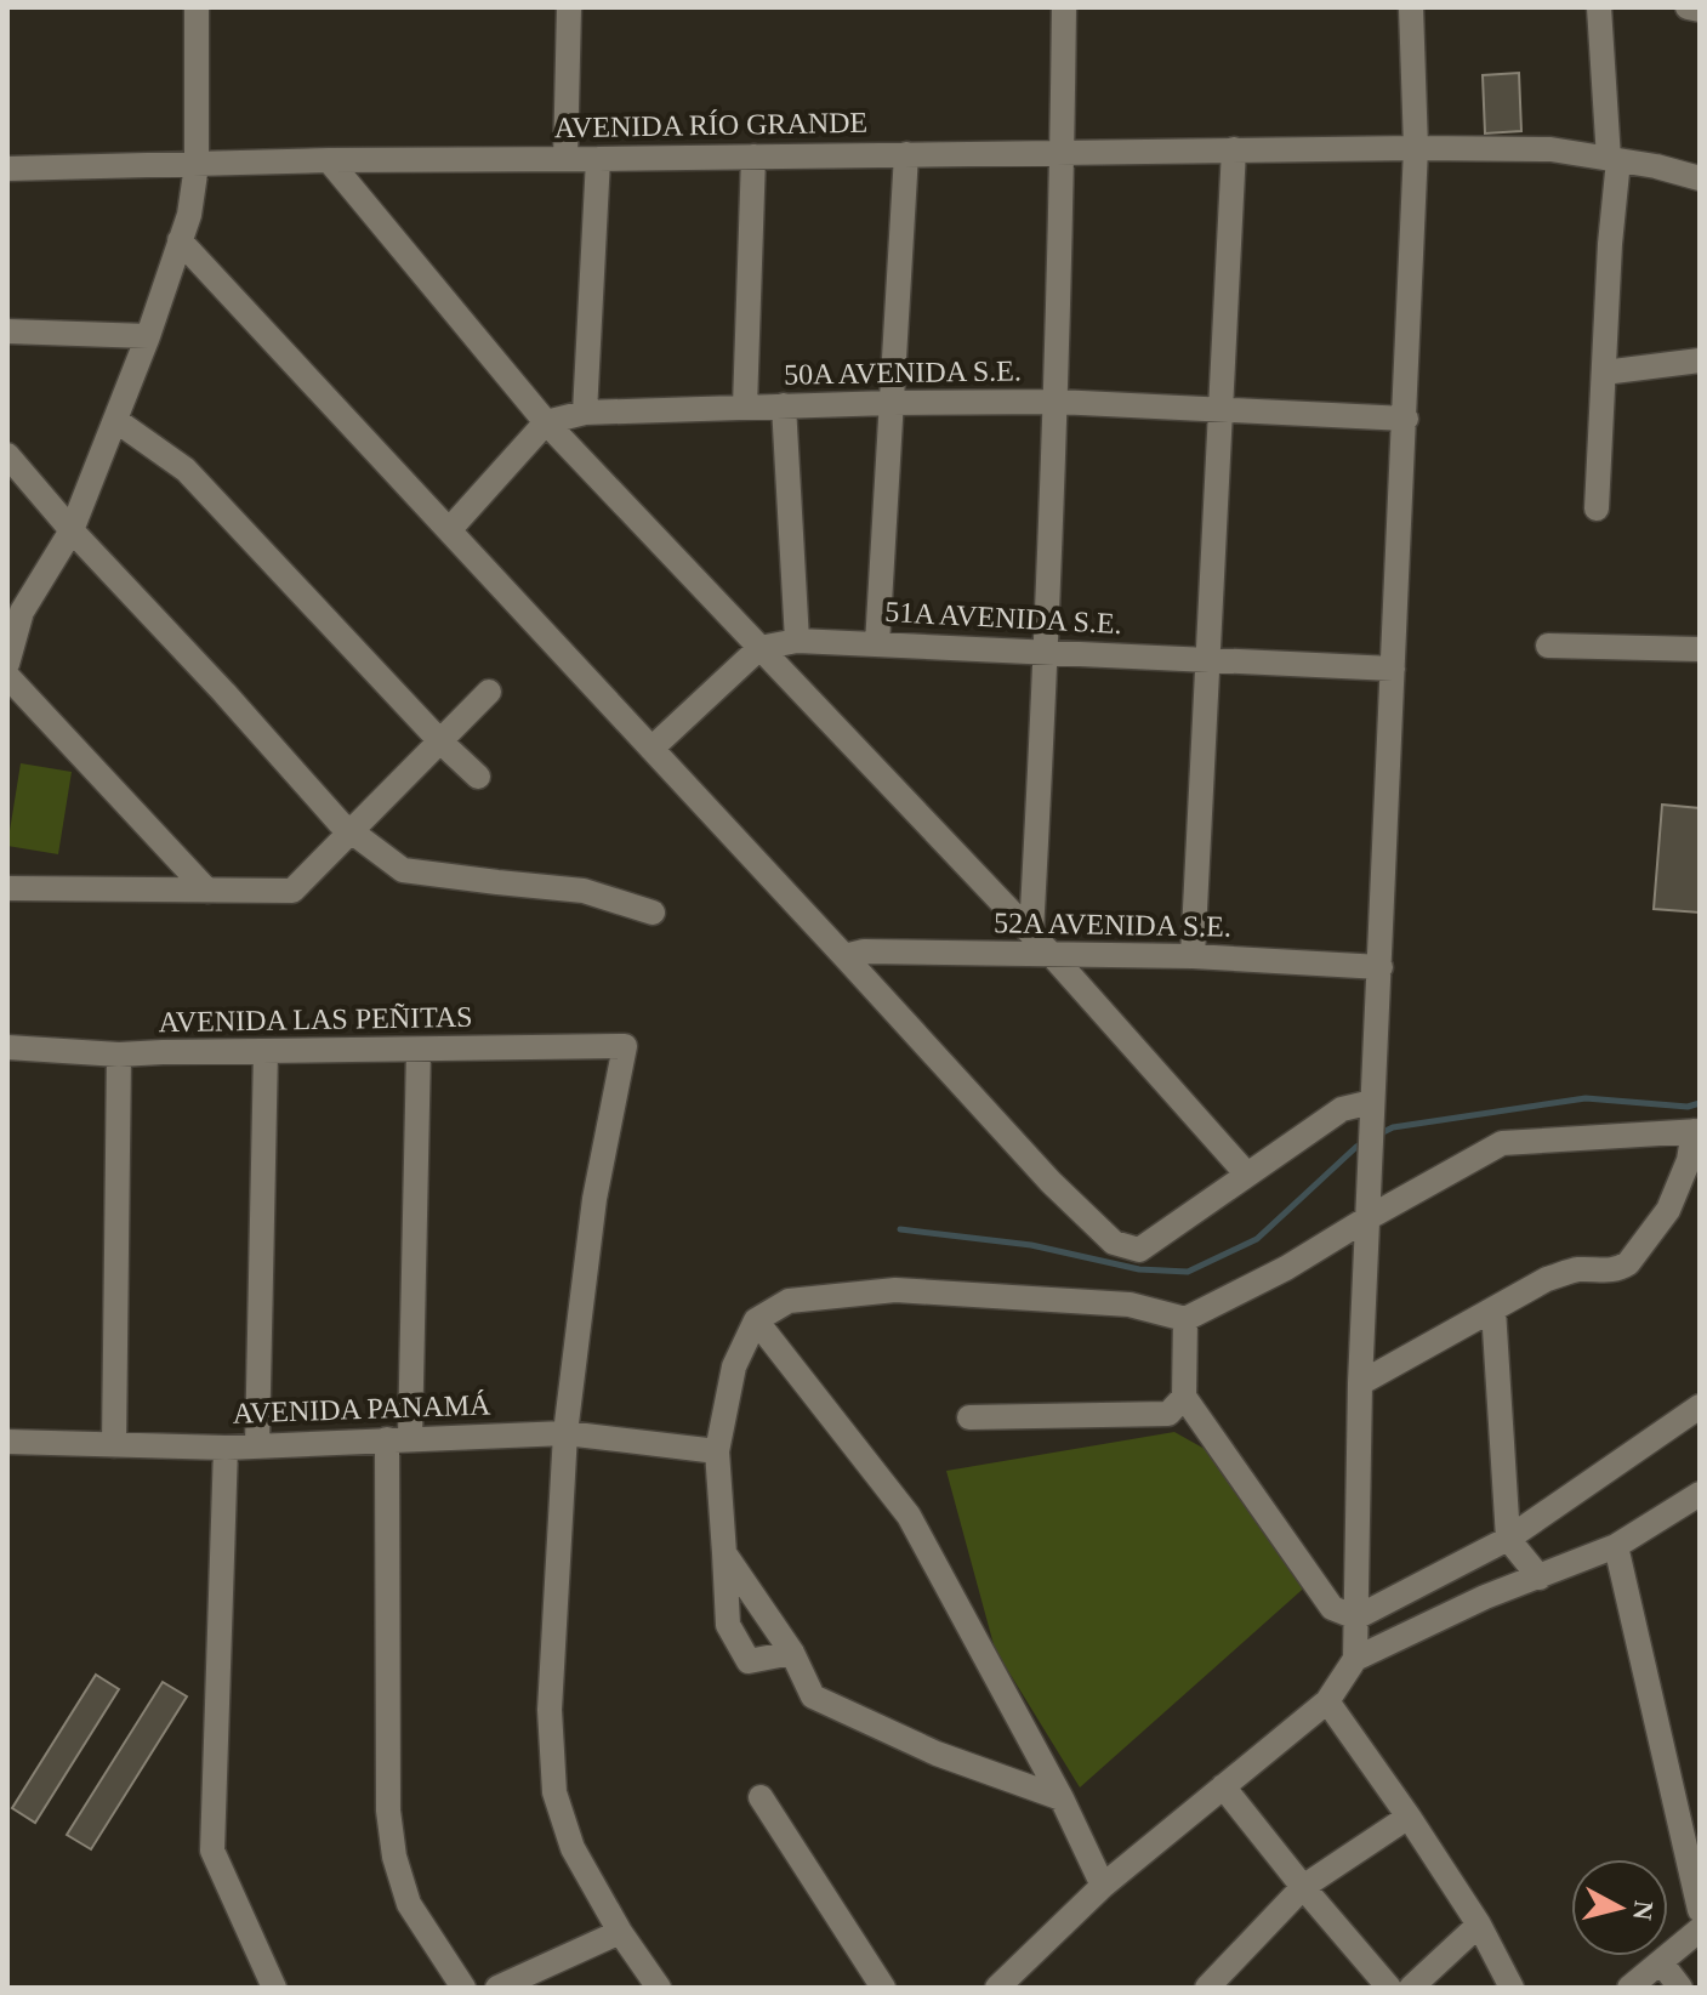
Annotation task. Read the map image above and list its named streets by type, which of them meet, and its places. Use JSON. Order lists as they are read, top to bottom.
{
  "streets": {
    "street": [
      "AVENIDA RÍO GRANDE",
      "50A AVENIDA S.E.",
      "51A AVENIDA S.E.",
      "52A AVENIDA S.E.",
      "AVENIDA LAS PEÑITAS",
      "AVENIDA PANAMÁ"
    ]
  },
  "crossings": [
    ["AVENIDA LAS PEÑITAS", "AVENIDA PANAMÁ"]
  ],
  "north": "right"
}
